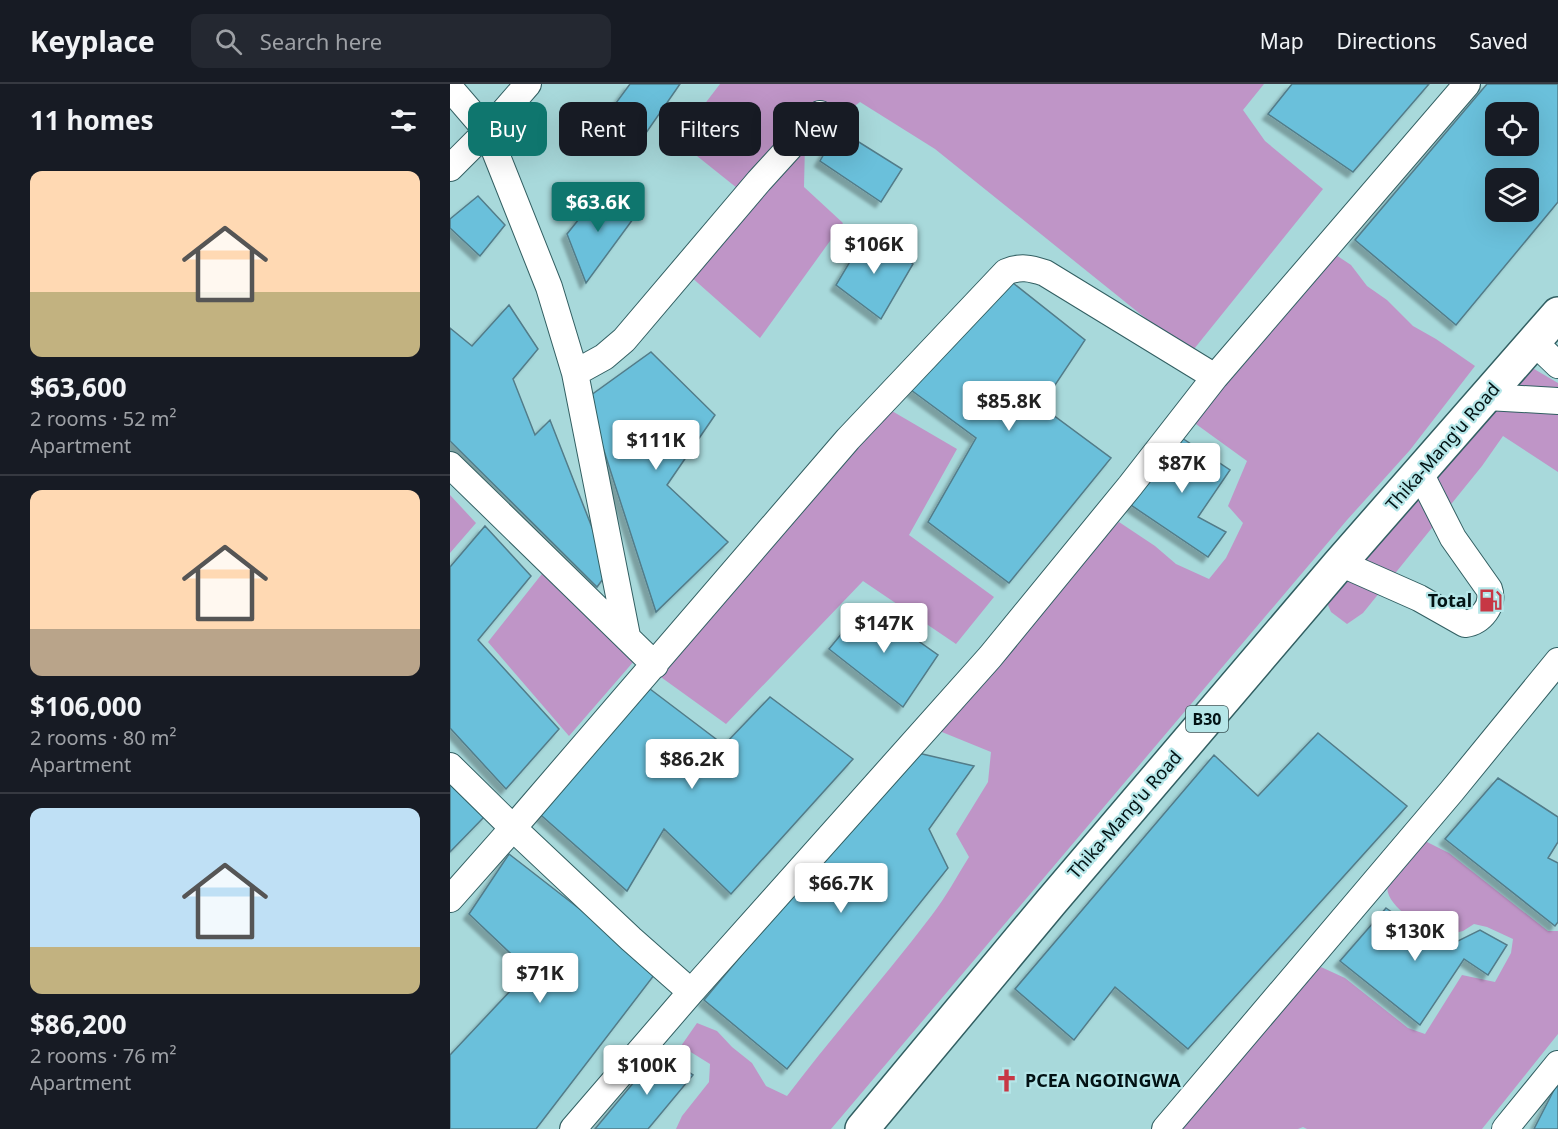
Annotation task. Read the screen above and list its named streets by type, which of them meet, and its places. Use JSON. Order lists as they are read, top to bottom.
{
  "streets": {
    "highway": ["Thika-Mang'u Road", "B30"]
  },
  "places": {
    "fuel station": ["Total"],
    "church": ["PCEA NGOINGWA"]
  },
  "page": {
    "header": "Keyplace",
    "search": "Search here",
    "nav": ["Map", "Directions", "Saved"],
    "heading": "11 homes",
    "chip": [
      "Buy",
      "Rent",
      "Filters",
      "New"
    ],
    "list": [
      {
        "name": "$63,600",
        "note": "2 rooms · 52 m² · Apartment"
      },
      {
        "name": "$106,000",
        "note": "2 rooms · 80 m² · Apartment"
      },
      {
        "name": "$86,200",
        "note": "2 rooms · 76 m² · Apartment"
      }
    ],
    "price": [
      "$63.6K",
      "$106K",
      "$85.8K",
      "$111K",
      "$87K",
      "$147K",
      "$86.2K",
      "$66.7K",
      "$130K",
      "$71K",
      "$100K"
    ]
  }
}
